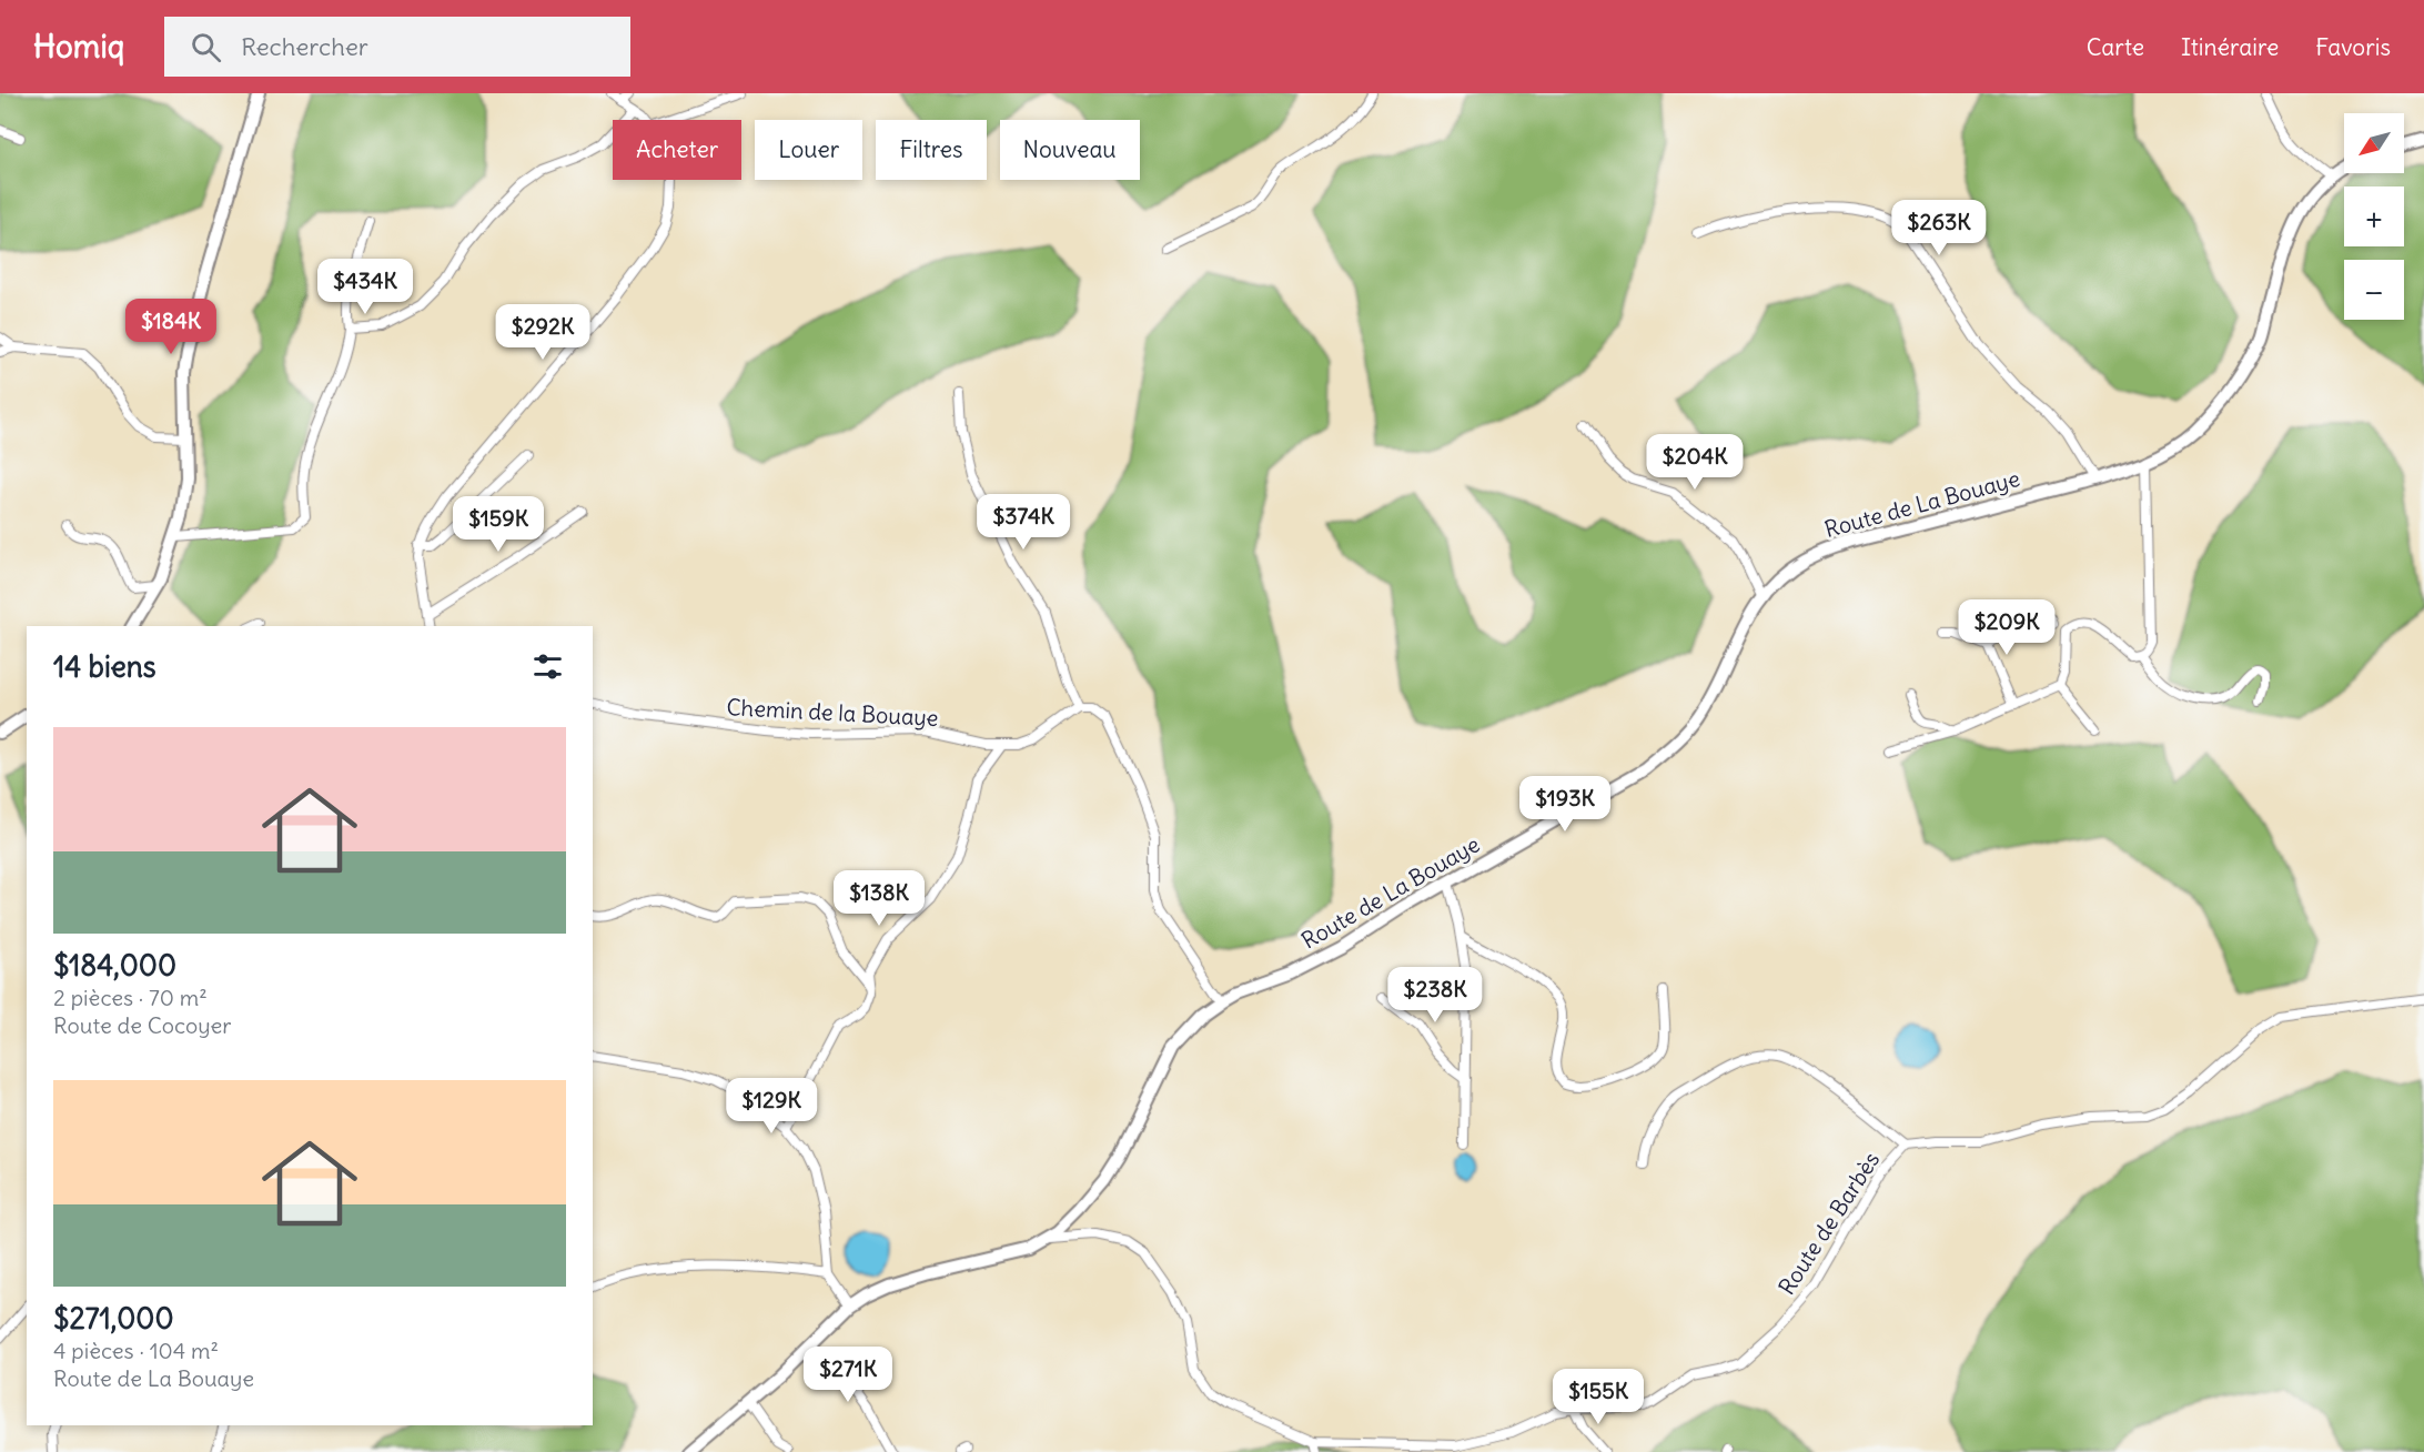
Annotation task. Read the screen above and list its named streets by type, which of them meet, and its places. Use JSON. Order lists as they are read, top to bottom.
{
  "streets": {
    "main road": ["Route de La Bouaye"],
    "street": ["Chemin de la Bouaye", "Route de Barbès"]
  },
  "crossings": [
    ["Route de La Bouaye", "Route de Barbès"]
  ],
  "north": "bottom left",
  "page": {
    "header": "Homiq",
    "search": "Rechercher",
    "nav": ["Carte", "Itinéraire", "Favoris"],
    "map_buttons": ["+", "−"],
    "chip": [
      "Acheter",
      "Louer",
      "Filtres",
      "Nouveau"
    ],
    "price": [
      "$263K",
      "$434K",
      "$184K",
      "$292K",
      "$204K",
      "$374K",
      "$159K",
      "$209K",
      "$193K",
      "$138K",
      "$238K",
      "$129K",
      "$271K",
      "$155K"
    ],
    "heading": "14 biens",
    "list": [
      {
        "name": "$184,000",
        "note": "2 pièces · 70 m² · Route de Cocoyer"
      },
      {
        "name": "$271,000",
        "note": "4 pièces · 104 m² · Route de La Bouaye"
      }
    ]
  }
}
